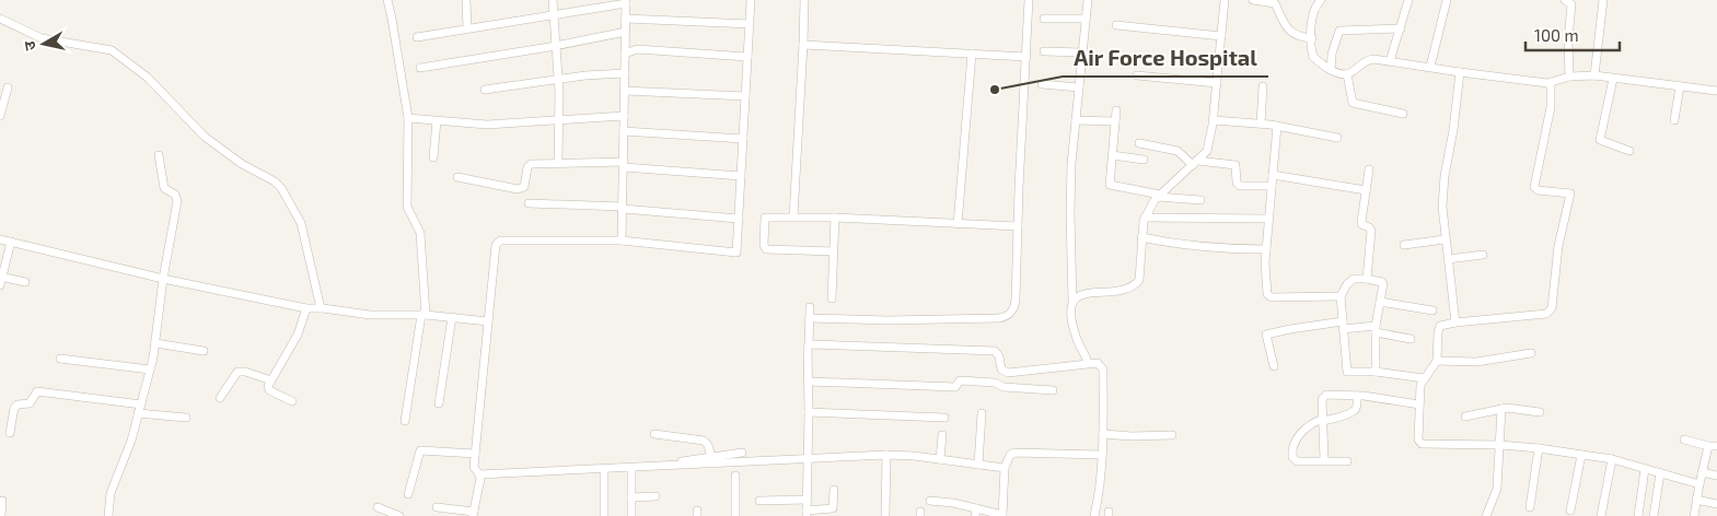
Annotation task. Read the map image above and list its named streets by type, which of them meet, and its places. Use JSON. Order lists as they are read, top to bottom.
{
  "places": ["Air Force Hospital"],
  "scale_bar": "100 m",
  "north": "left"
}
